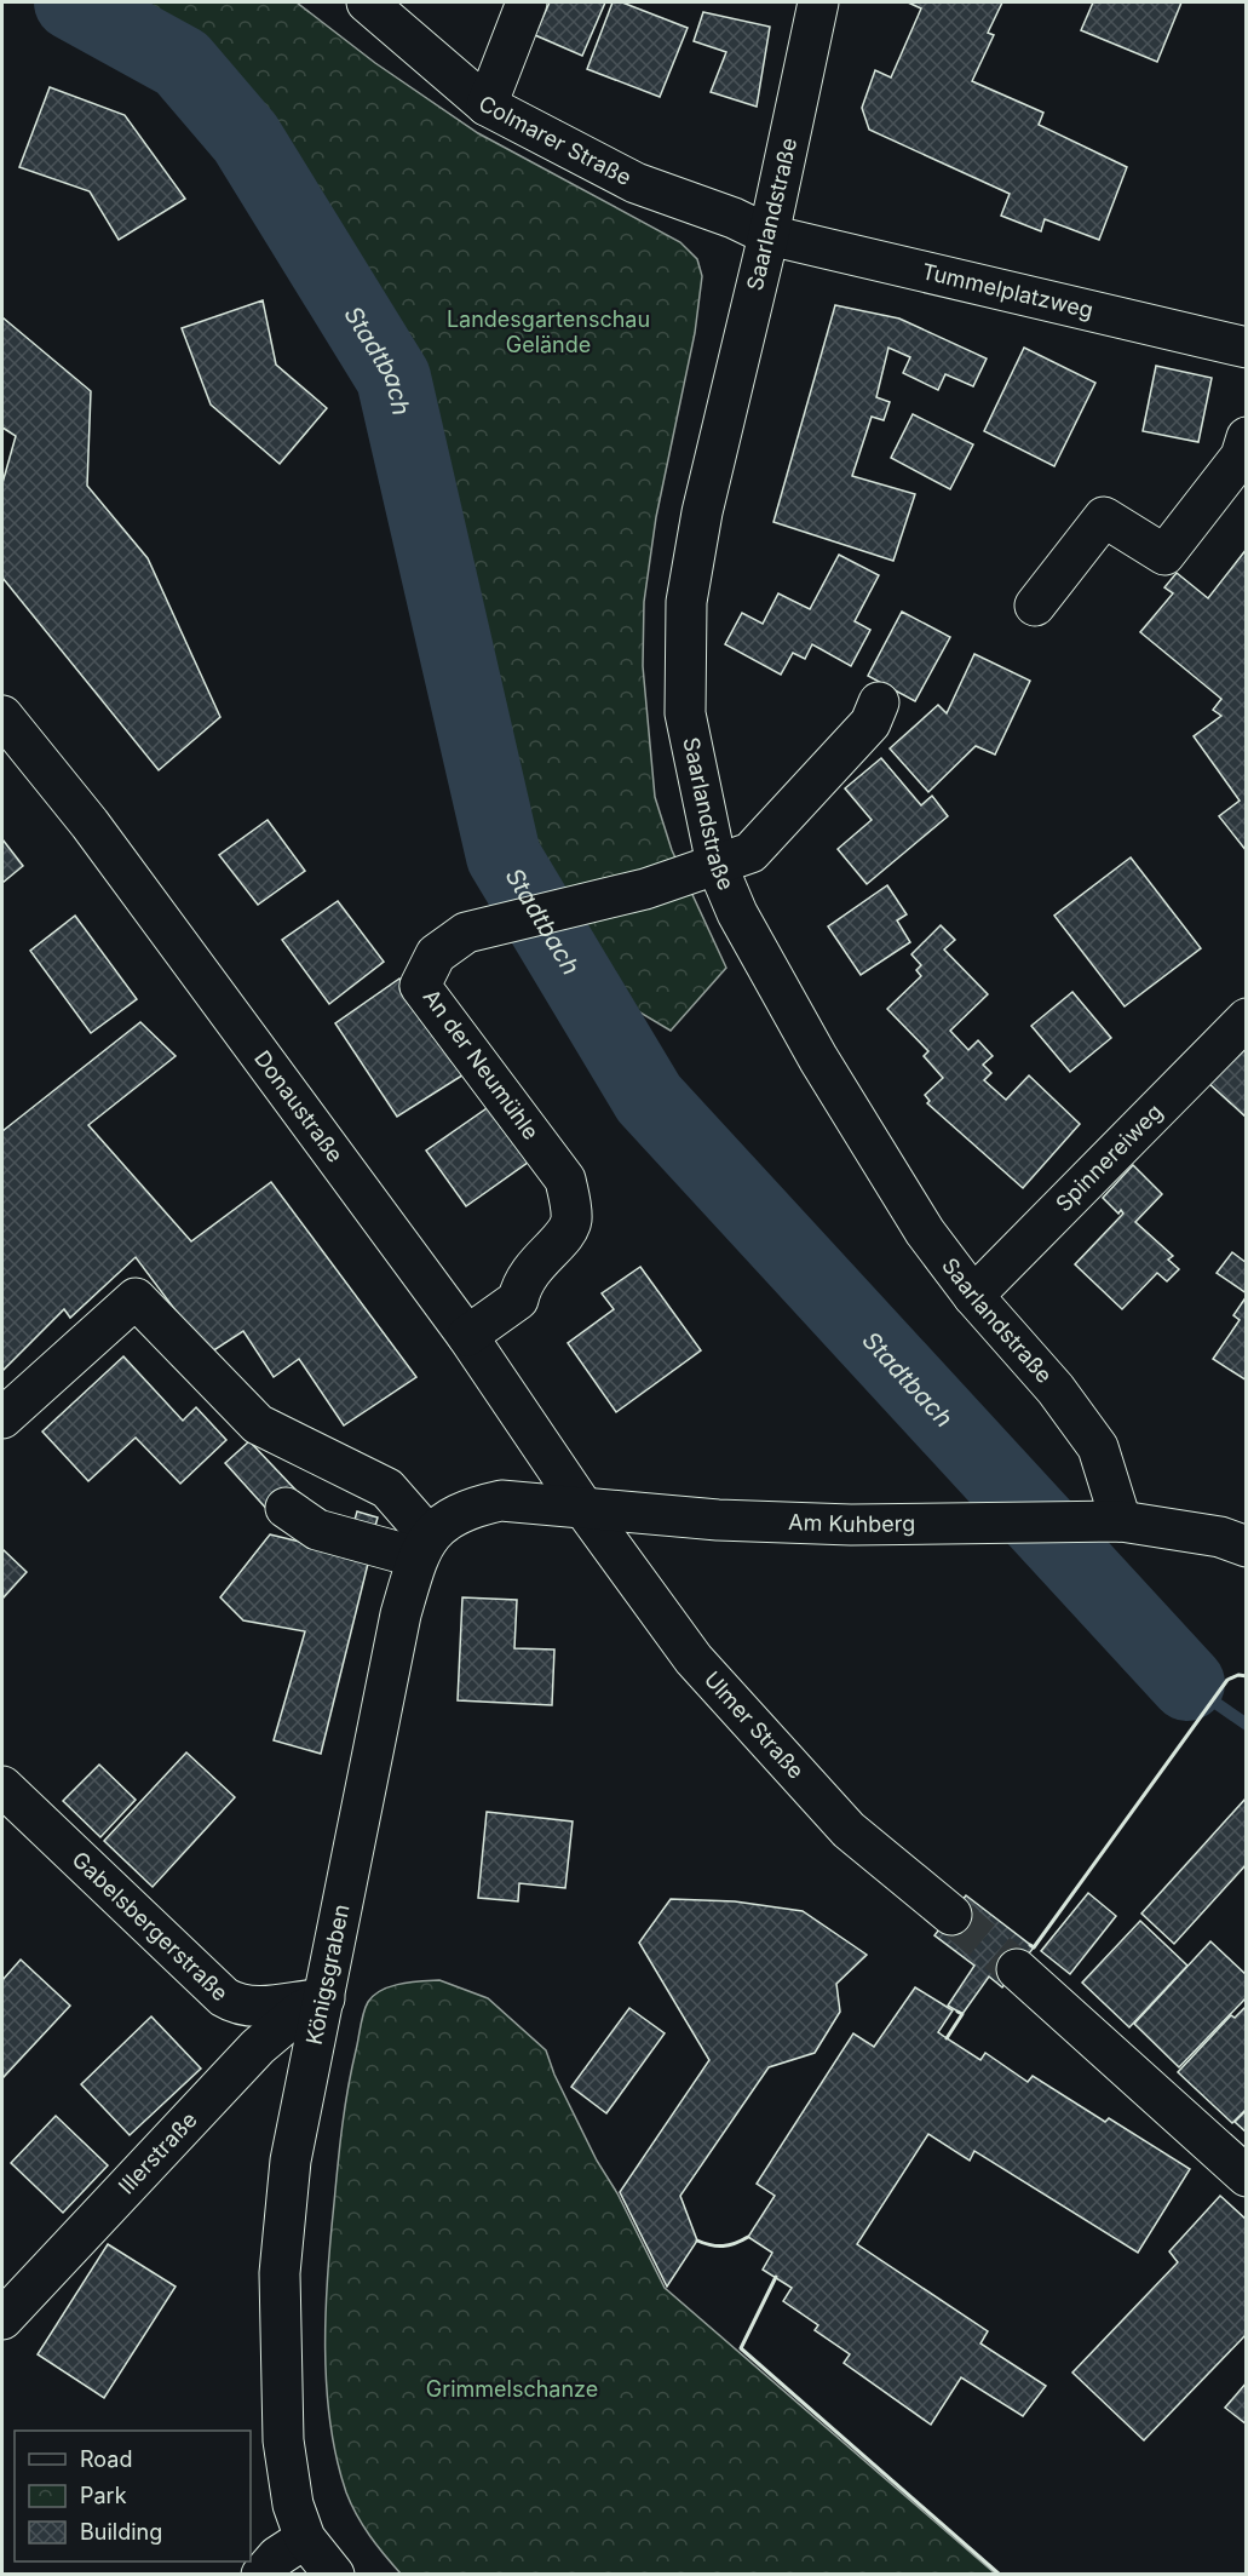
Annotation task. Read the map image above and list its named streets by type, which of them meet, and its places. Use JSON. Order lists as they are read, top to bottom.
{
  "streets": {
    "street": [
      "Colmarer Straße",
      "Saarlandstraße",
      "Tummelplatzweg",
      "An der Neumühle",
      "Donaustraße",
      "Spinnereiweg",
      "Am Kuhberg",
      "Ulmer Straße",
      "Gabelsbergerstraße",
      "Königsgraben",
      "Illerstraße"
    ]
  },
  "crossings": [
    ["Colmarer Straße", "Saarlandstraße"],
    ["Colmarer Straße", "Tummelplatzweg"],
    ["Saarlandstraße", "Tummelplatzweg"],
    ["Saarlandstraße", "An der Neumühle"],
    ["Saarlandstraße", "Spinnereiweg"],
    ["Saarlandstraße", "Am Kuhberg"],
    ["An der Neumühle", "Donaustraße"],
    ["Donaustraße", "Am Kuhberg"],
    ["Donaustraße", "Ulmer Straße"],
    ["Am Kuhberg", "Ulmer Straße"],
    ["Gabelsbergerstraße", "Königsgraben"],
    ["Gabelsbergerstraße", "Illerstraße"],
    ["Königsgraben", "Illerstraße"]
  ],
  "water": ["Stadtbach"],
  "parks": ["Landesgartenschau Gelände", "Grimmelschanze"],
  "legend": ["Road", "Park", "Building"]
}
